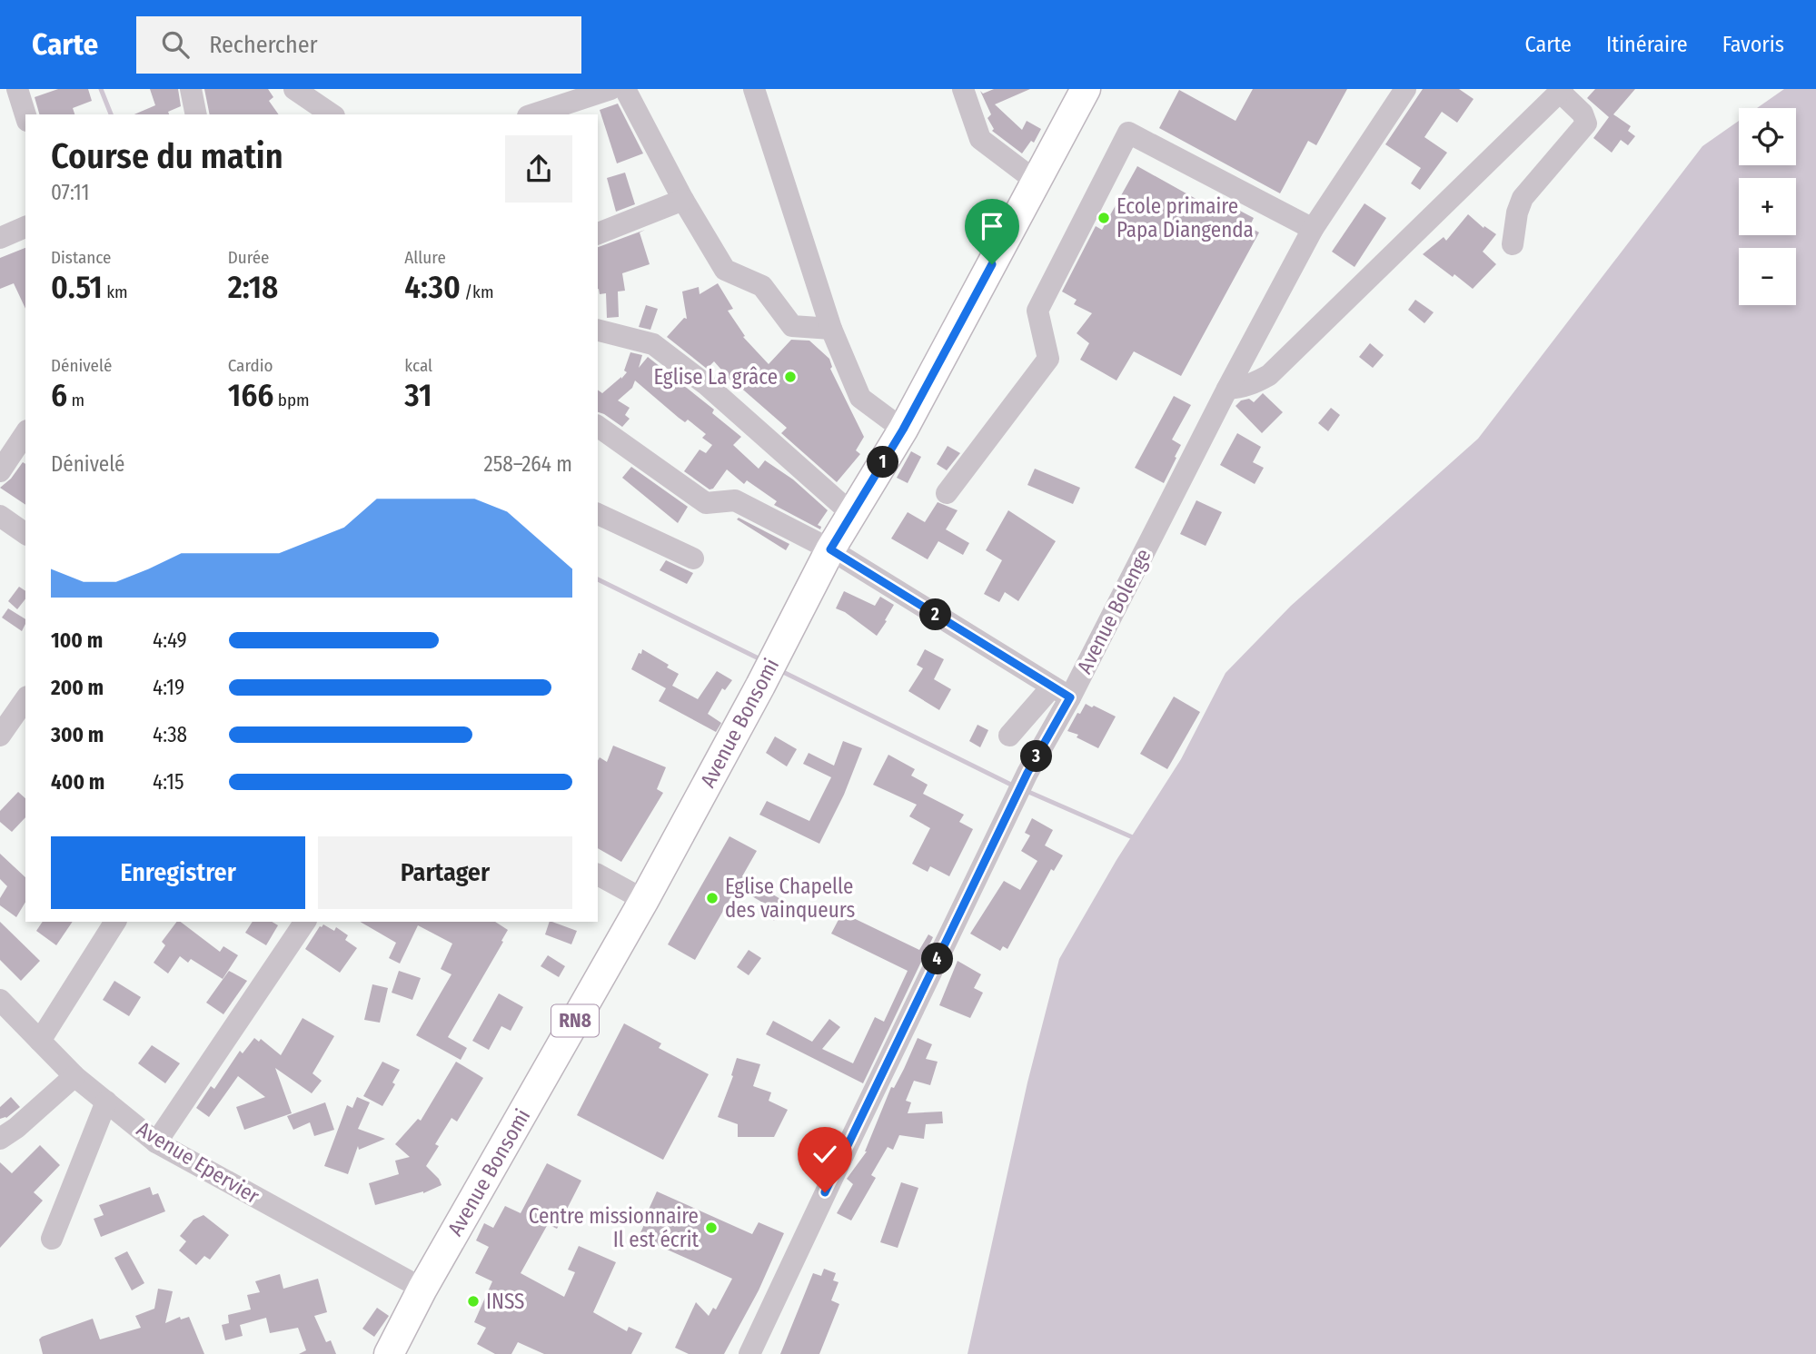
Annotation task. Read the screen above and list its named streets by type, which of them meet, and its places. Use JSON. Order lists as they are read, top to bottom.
{
  "streets": {
    "main road": ["Avenue Bonsomi", "RN8"],
    "street": ["Avenue Bolenge", "Avenue Epervier"]
  },
  "crossings": [
    ["Avenue Bonsomi", "Avenue Epervier"]
  ],
  "places": [
    "Ecole primaire Papa Diangenda",
    "Eglise La grâce",
    "Eglise Chapelle des vainqueurs",
    "Centre missionnaire Il est écrit",
    "INSS"
  ],
  "page": {
    "header": "Carte",
    "search": "Rechercher",
    "nav": ["Carte", "Itinéraire", "Favoris"],
    "map_buttons": ["+", "−"],
    "heading": ["Course du matin", "07:11"],
    "stats": [
      ["Distance", "0.51 km"],
      ["Durée", "2:18"],
      ["Allure", "4:30 /km"],
      ["Dénivelé", "6 m"],
      ["Cardio", "166 bpm"],
      ["kcal", "31"]
    ],
    "chart": ["Dénivelé", "258–264 m"],
    "pins": [
      "1",
      "2",
      "3",
      "4"
    ],
    "list": [
      {
        "name": "100 m",
        "note": "4:49"
      },
      {
        "name": "200 m",
        "note": "4:19"
      },
      {
        "name": "300 m",
        "note": "4:38"
      },
      {
        "name": "400 m",
        "note": "4:15"
      }
    ],
    "buttons": ["Enregistrer", "Partager"]
  }
}
